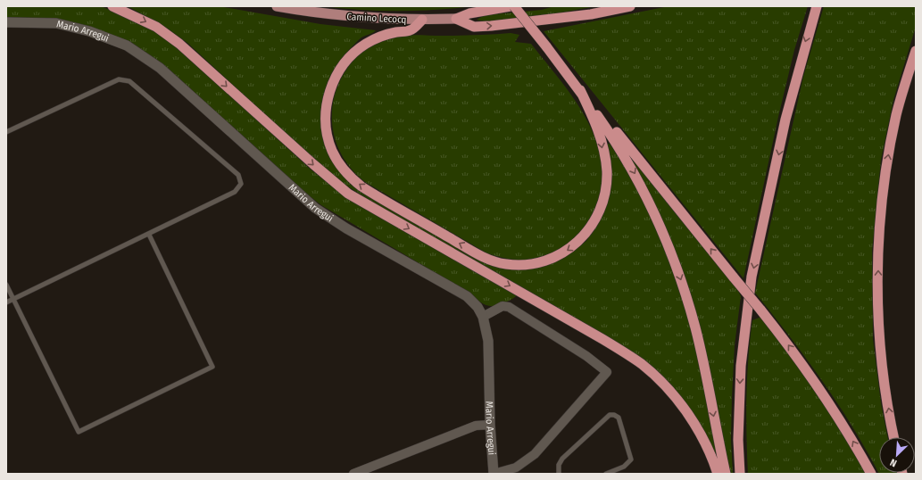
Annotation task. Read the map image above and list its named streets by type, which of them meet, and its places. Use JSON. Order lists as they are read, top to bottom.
{
  "streets": {
    "main road": ["Camino Lecocq"],
    "street": ["Mario Arregui"]
  },
  "north": "bottom left"
}
